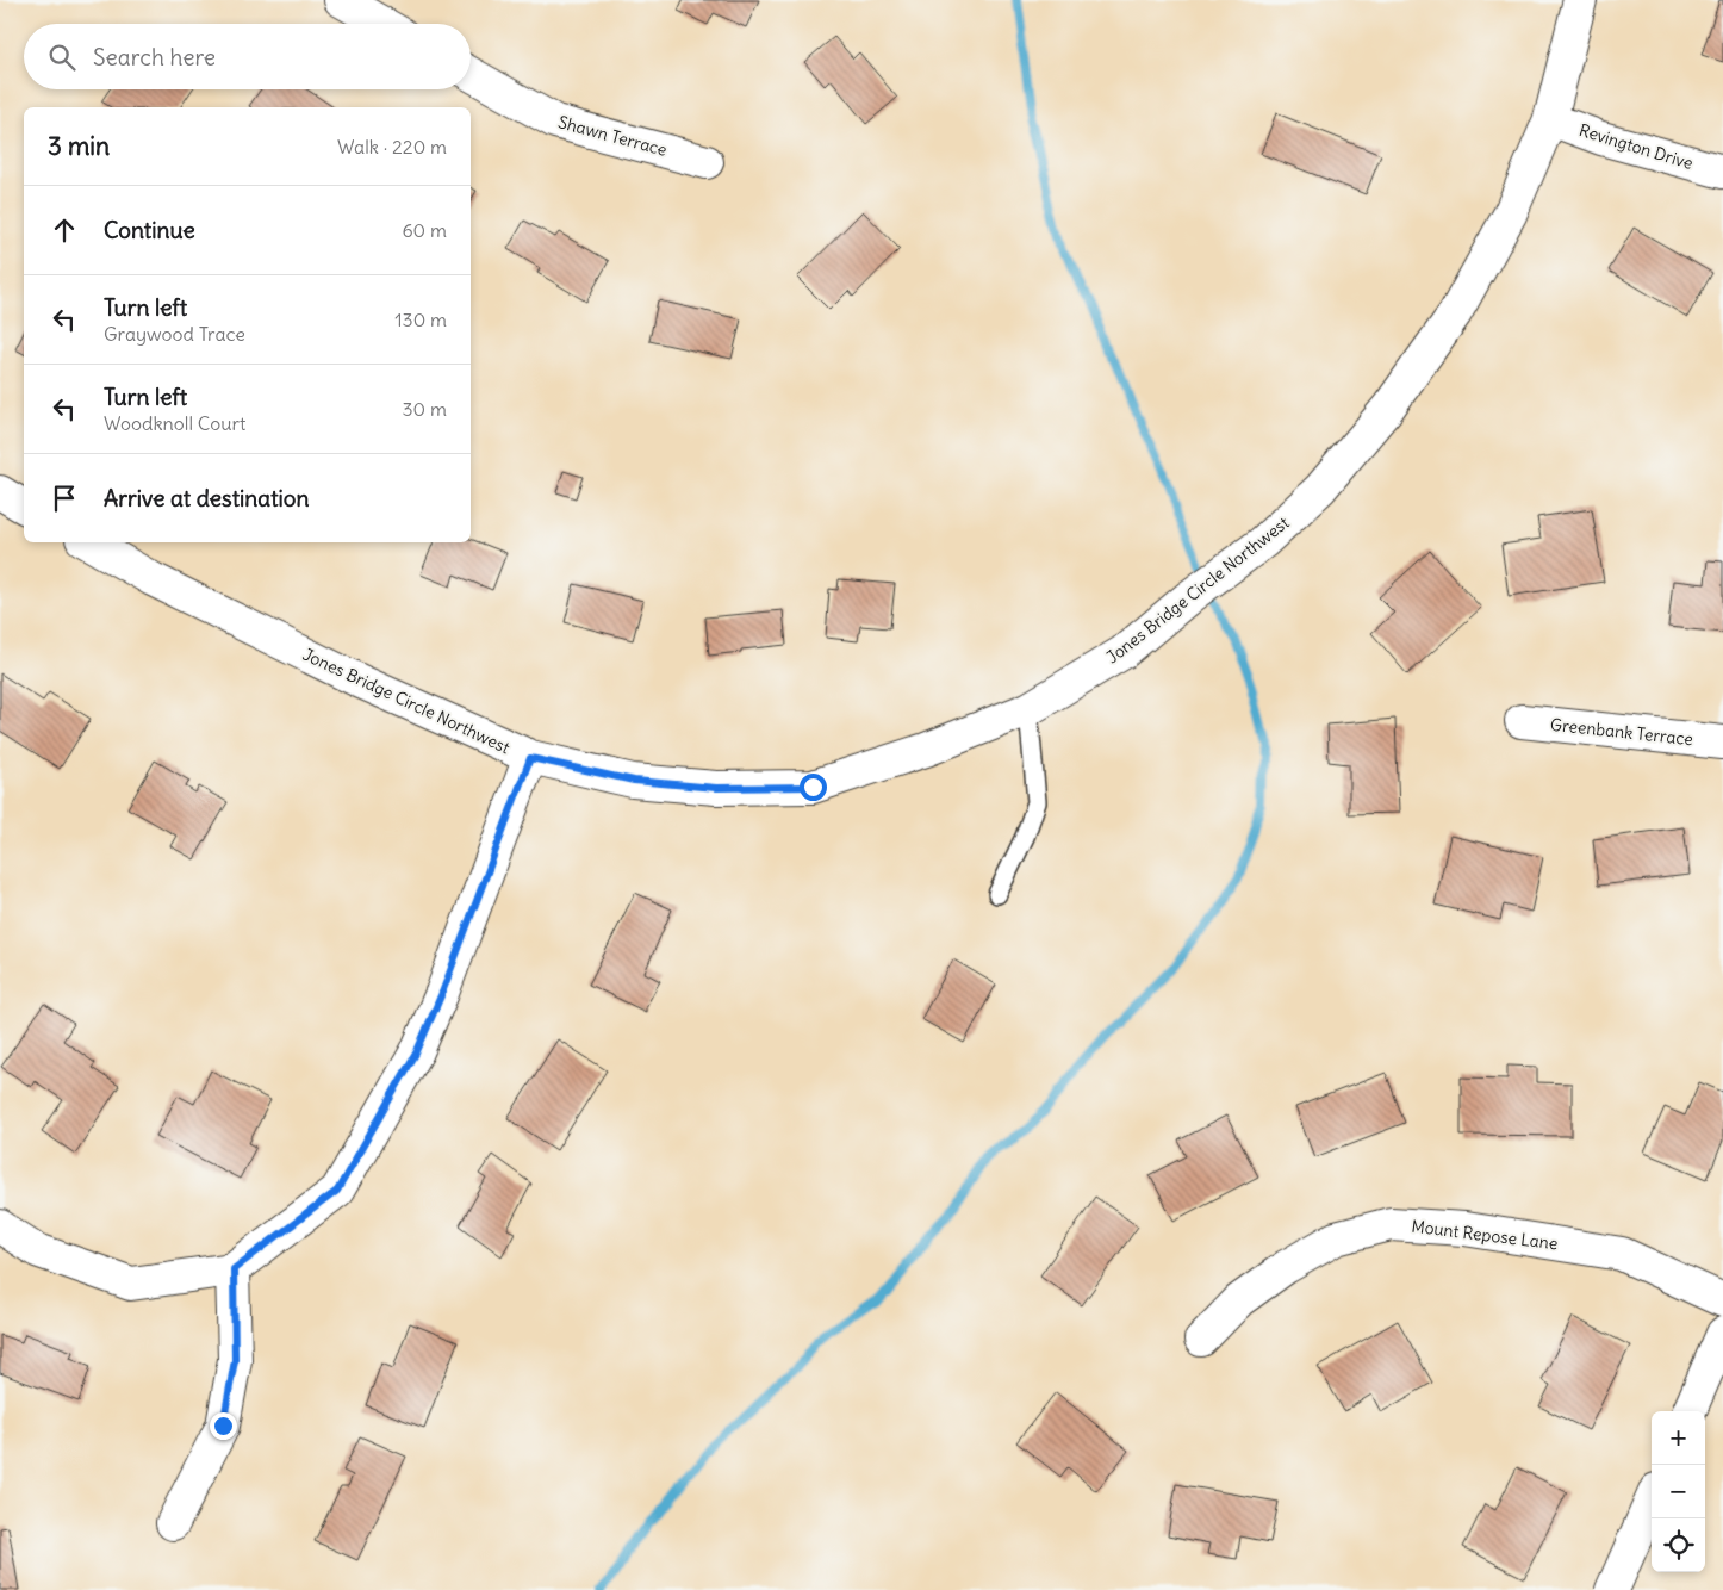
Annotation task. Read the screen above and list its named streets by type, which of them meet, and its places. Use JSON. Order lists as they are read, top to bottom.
{
  "streets": {
    "street": [
      "Shawn Terrace",
      "Revington Drive",
      "Jones Bridge Circle Northwest",
      "Greenbank Terrace",
      "Mount Repose Lane"
    ]
  },
  "crossings": [
    ["Revington Drive", "Jones Bridge Circle Northwest"]
  ],
  "page": {
    "search": "Search here",
    "heading": ["3 min", "Walk · 220 m"],
    "list": [
      ["Continue", "60 m"],
      ["Turn left", "Graywood Trace", "130 m"],
      ["Turn left", "Woodknoll Court", "30 m"],
      "Arrive at destination"
    ],
    "map_buttons": ["+", "−"]
  }
}
